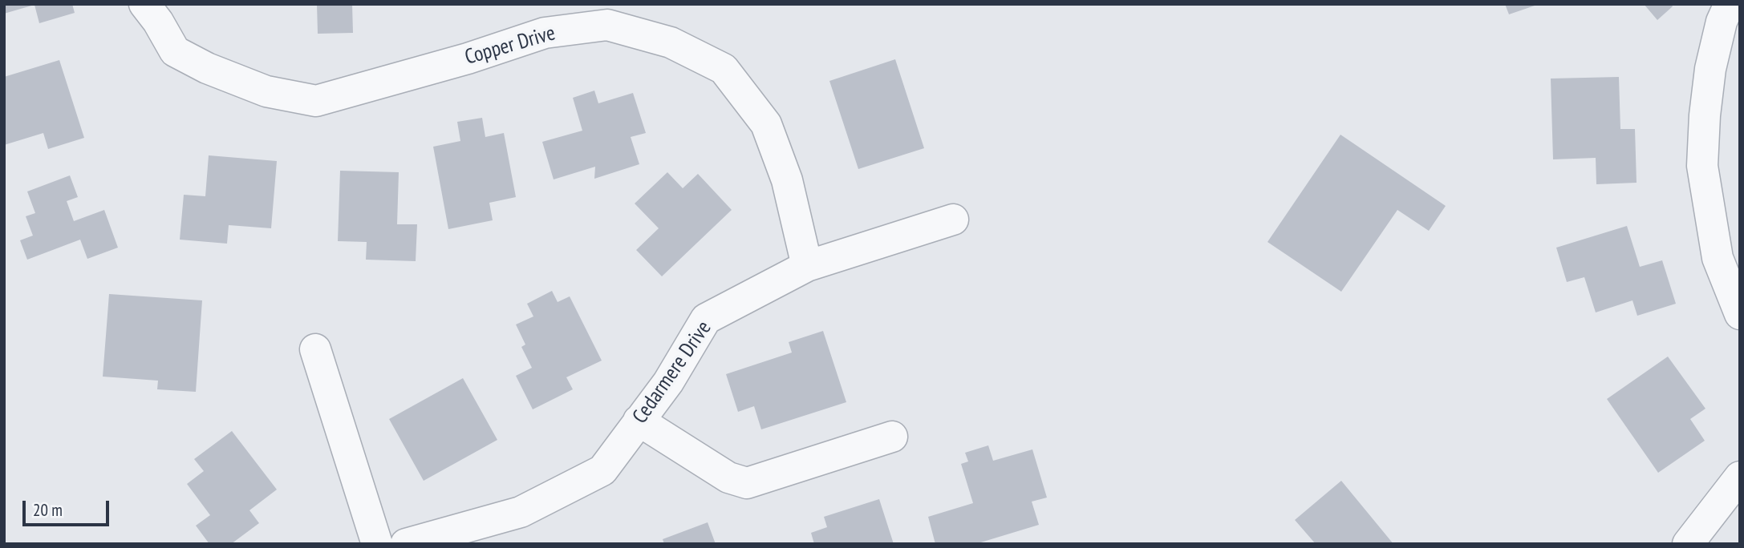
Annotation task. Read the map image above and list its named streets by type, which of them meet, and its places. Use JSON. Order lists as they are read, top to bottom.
{
  "streets": {
    "street": ["Copper Drive", "Cedarmere Drive"]
  },
  "crossings": [
    ["Copper Drive", "Cedarmere Drive"]
  ],
  "scale_bar": "20 m"
}
